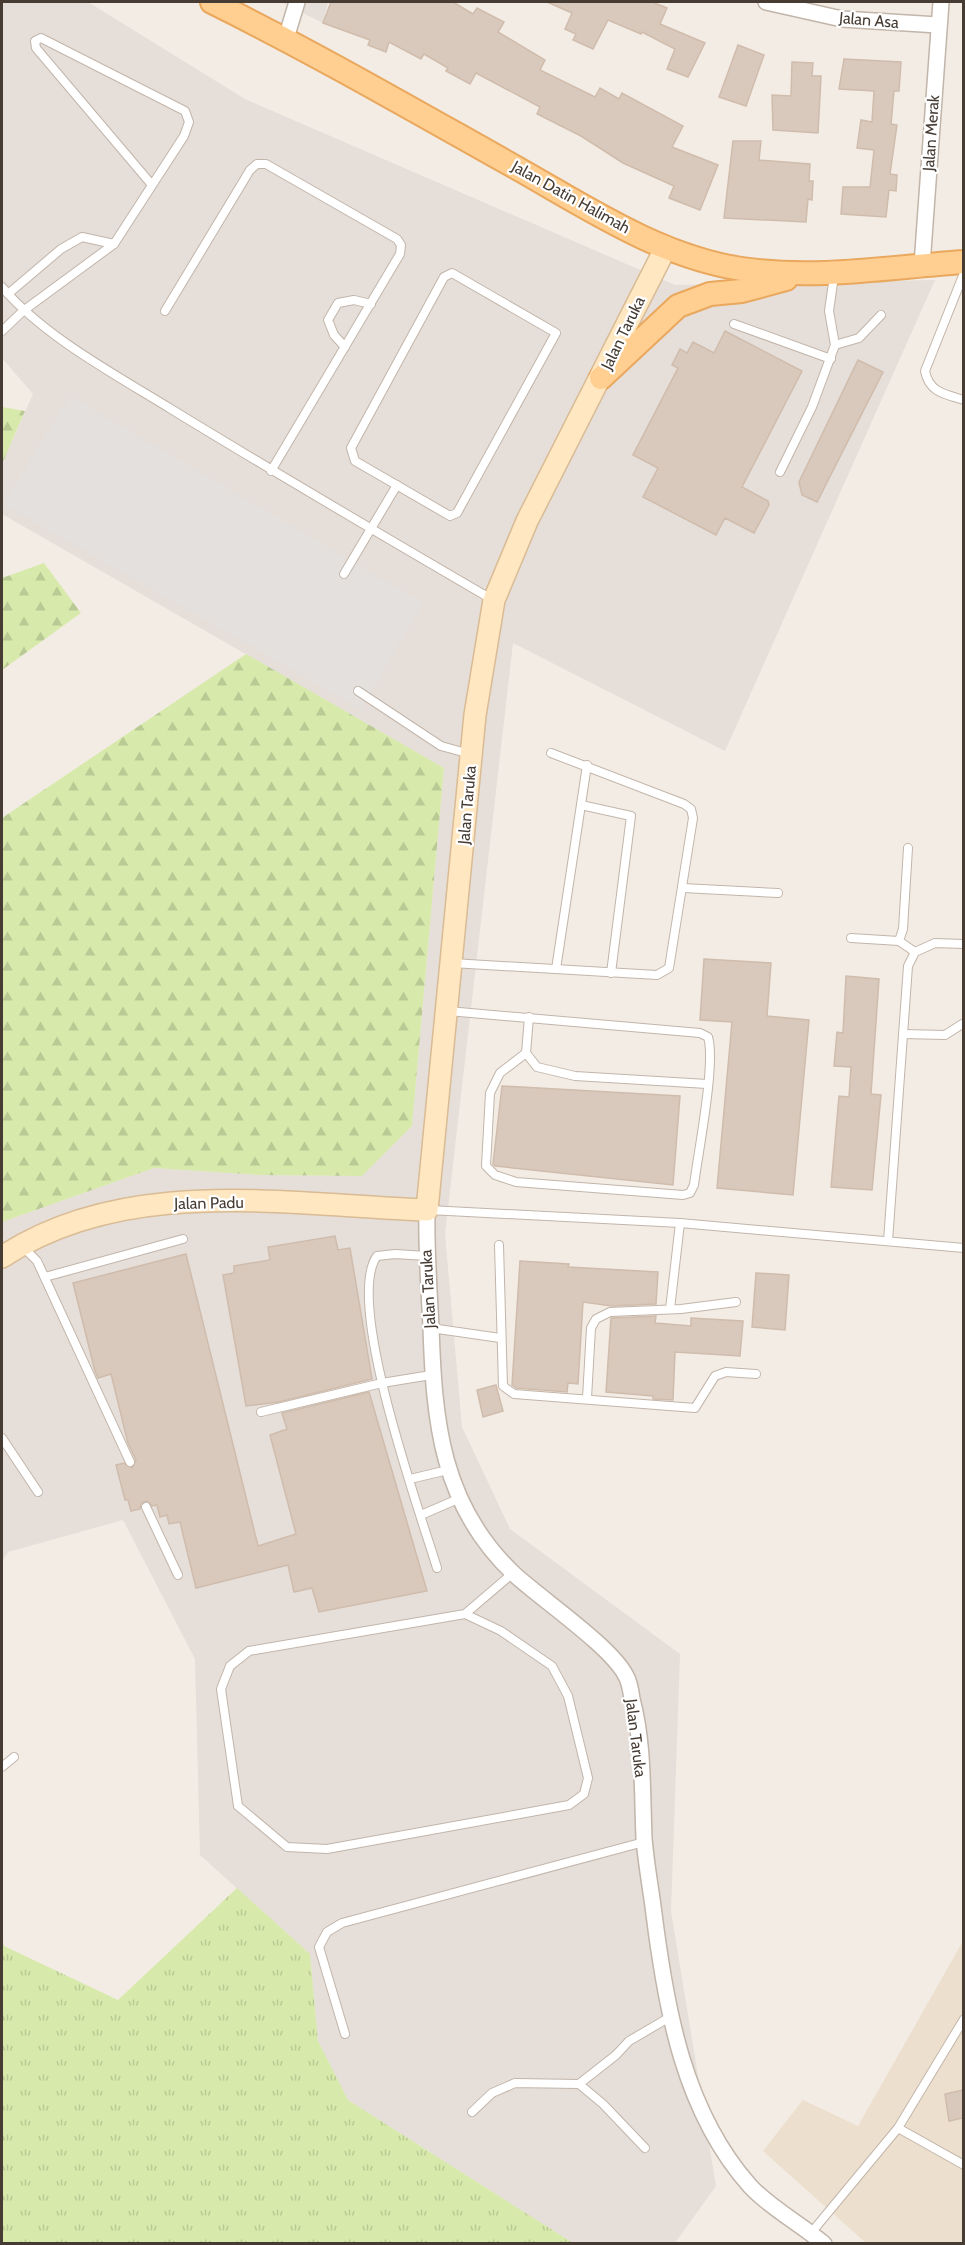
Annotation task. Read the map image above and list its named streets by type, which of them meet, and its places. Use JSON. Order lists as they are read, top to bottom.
{
  "streets": {
    "main road": ["Jalan Datin Halimah"],
    "street": [
      "Jalan Asa",
      "Jalan Merak",
      "Jalan Taruka",
      "Jalan Padu"
    ]
  },
  "crossings": [
    ["Jalan Asa", "Jalan Merak"],
    ["Jalan Merak", "Jalan Datin Halimah"],
    ["Jalan Datin Halimah", "Jalan Taruka"],
    ["Jalan Taruka", "Jalan Padu"]
  ]
}
